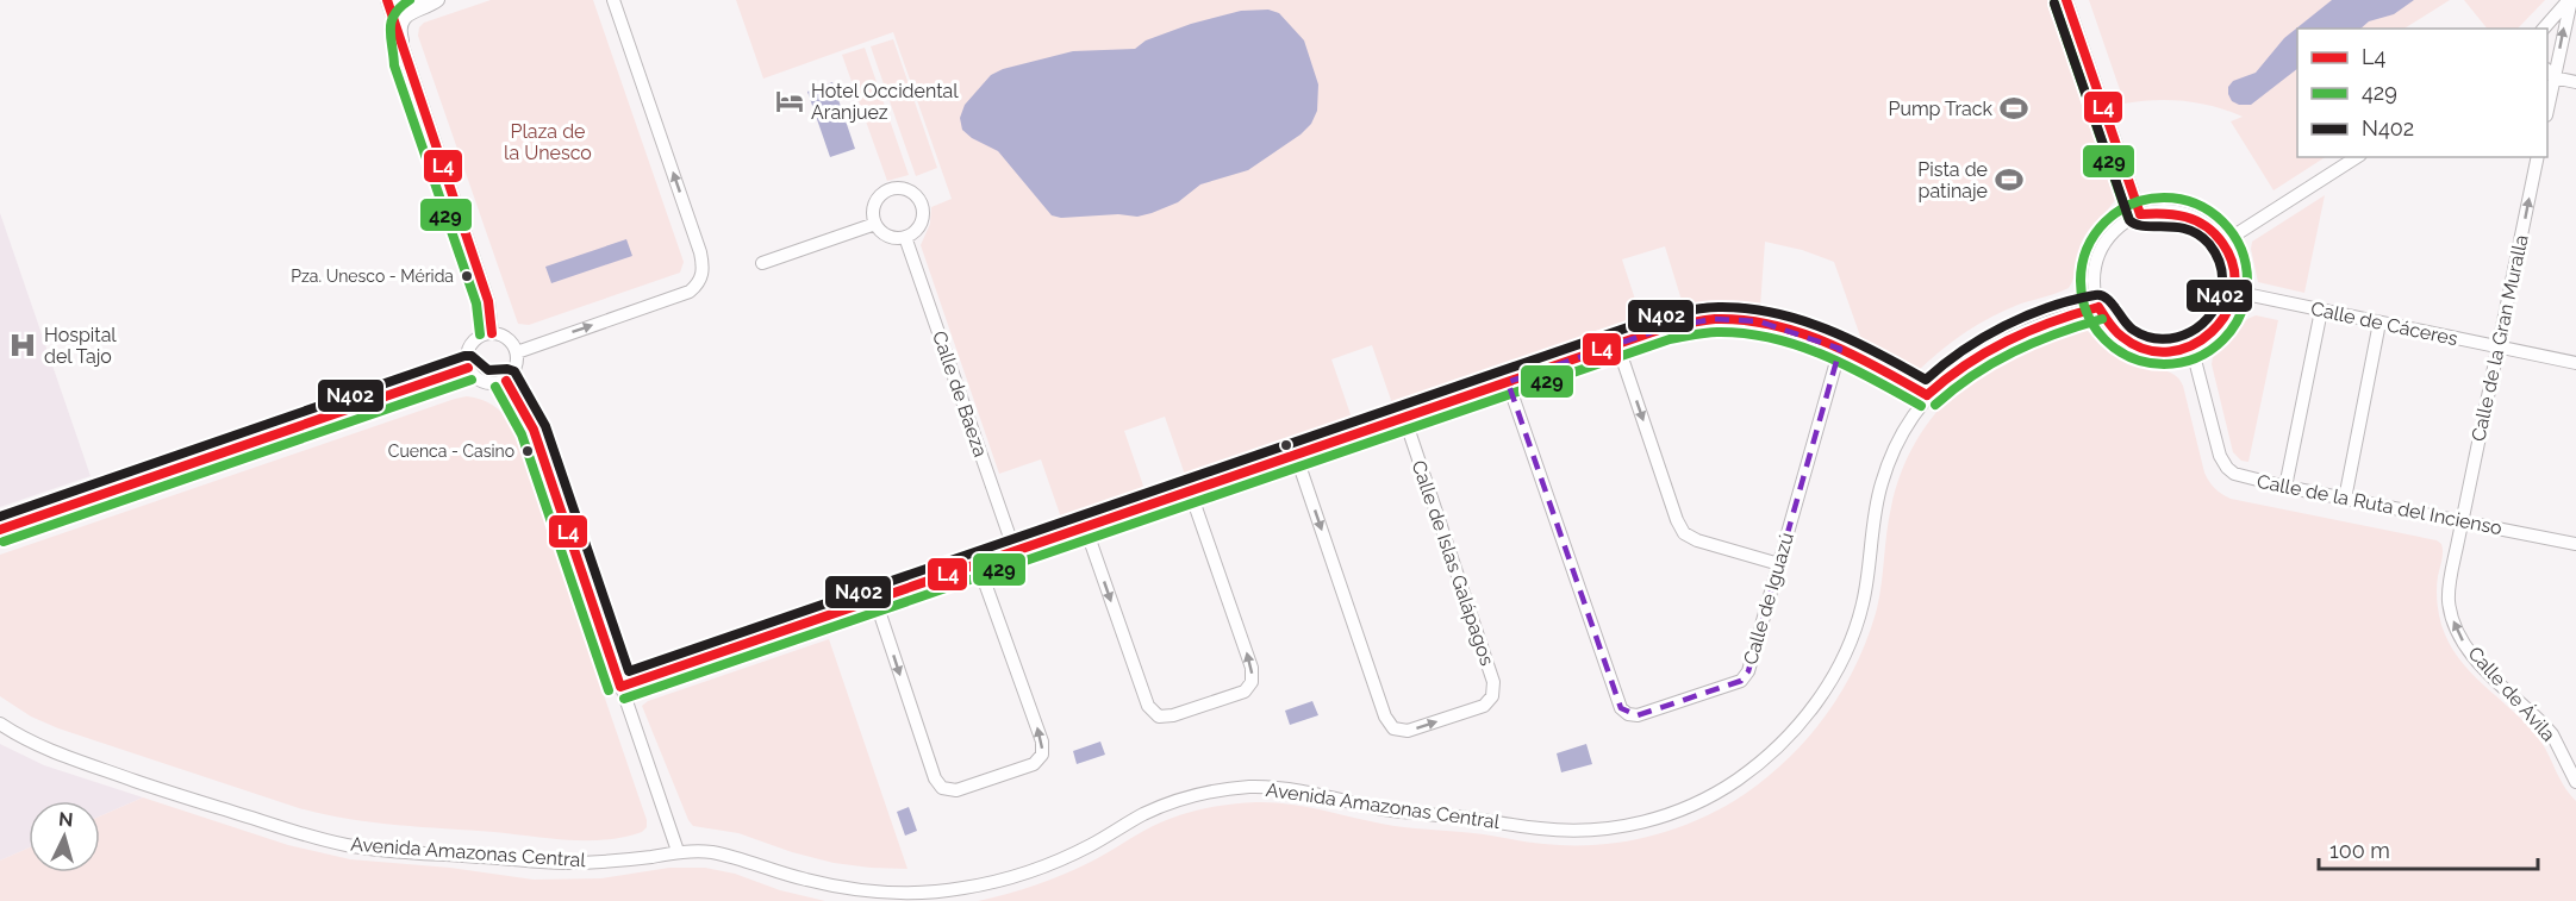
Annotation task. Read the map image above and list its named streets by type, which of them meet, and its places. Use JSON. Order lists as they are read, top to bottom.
{
  "streets": {
    "street": [
      "Calle de Cáceres",
      "Calle de la Gran Muralla",
      "Calle de Baeza",
      "Calle de la Ruta del Incienso",
      "Calle de Islas Galápagos",
      "Calle de Iguazú",
      "Calle de Ávila",
      "Avenida Amazonas Central"
    ]
  },
  "crossings": [
    ["Calle de Cáceres", "Calle de la Gran Muralla"],
    ["Calle de Cáceres", "Calle de la Ruta del Incienso"],
    ["Calle de Cáceres", "Avenida Amazonas Central"],
    ["Calle de la Gran Muralla", "Calle de la Ruta del Incienso"],
    ["Calle de la Gran Muralla", "Calle de Ávila"],
    ["Calle de la Ruta del Incienso", "Calle de Ávila"],
    ["Calle de la Ruta del Incienso", "Avenida Amazonas Central"]
  ],
  "one_way": ["Calle de la Gran Muralla", "Calle de Ávila"],
  "parks": ["Plaza de la Unesco"],
  "places": {
    "hotel": ["Hotel Occidental Aranjuez"],
    "sports": ["Pump Track", "Pista de patinaje"],
    "other": ["Pza. Unesco - Mérida", "Cuenca - Casino"],
    "hospital": ["Hospital del Tajo"]
  },
  "lines": ["transit line L4", "transit line 429", "transit line N402"],
  "legend": ["L4", "429", "N402"],
  "scale_bar": "100 m",
  "north": "top"
}
